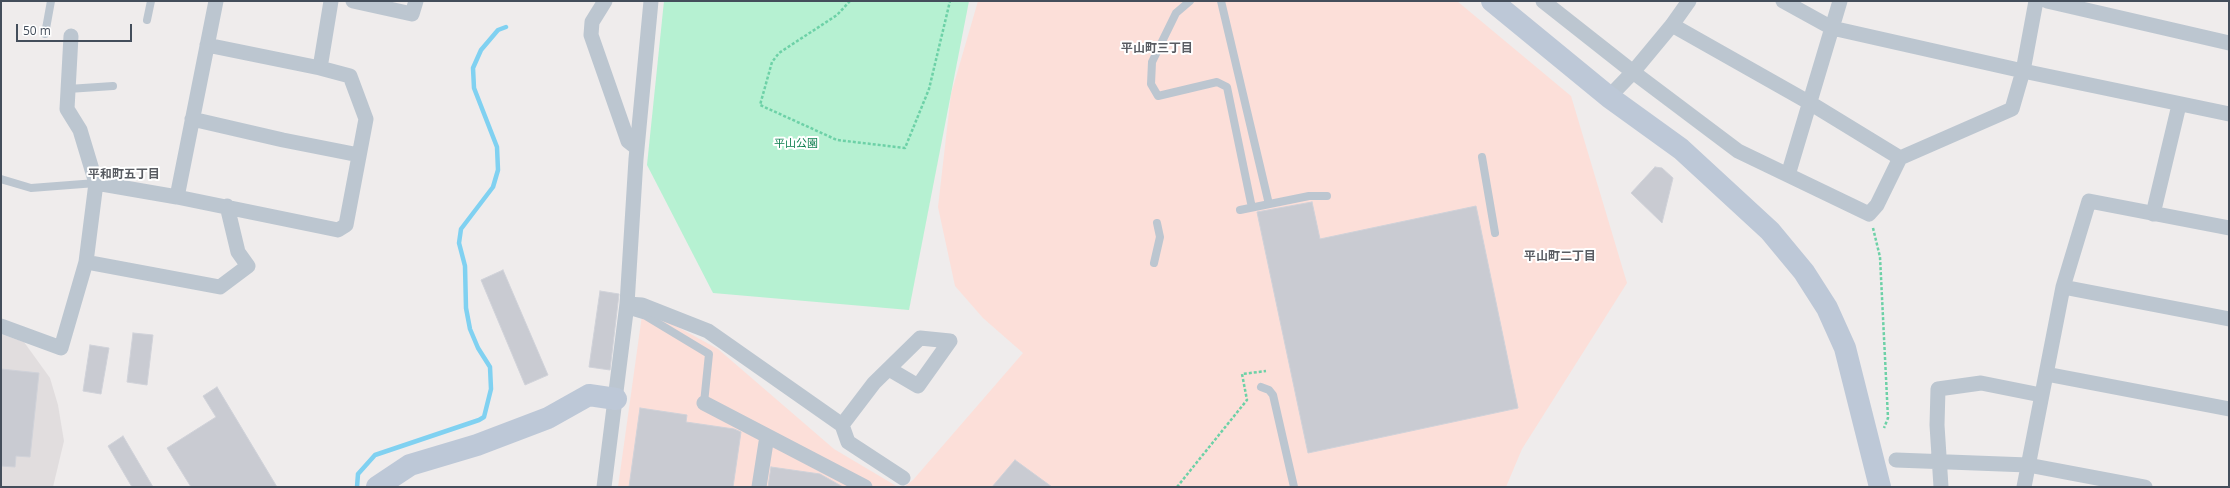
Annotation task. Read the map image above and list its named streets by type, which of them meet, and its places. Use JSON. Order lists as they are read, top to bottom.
{
  "districts": ["平山町三丁目", "平和町五丁目", "平山町二丁目"],
  "parks": ["平山公園"],
  "scale_bar": "50 m"
}
